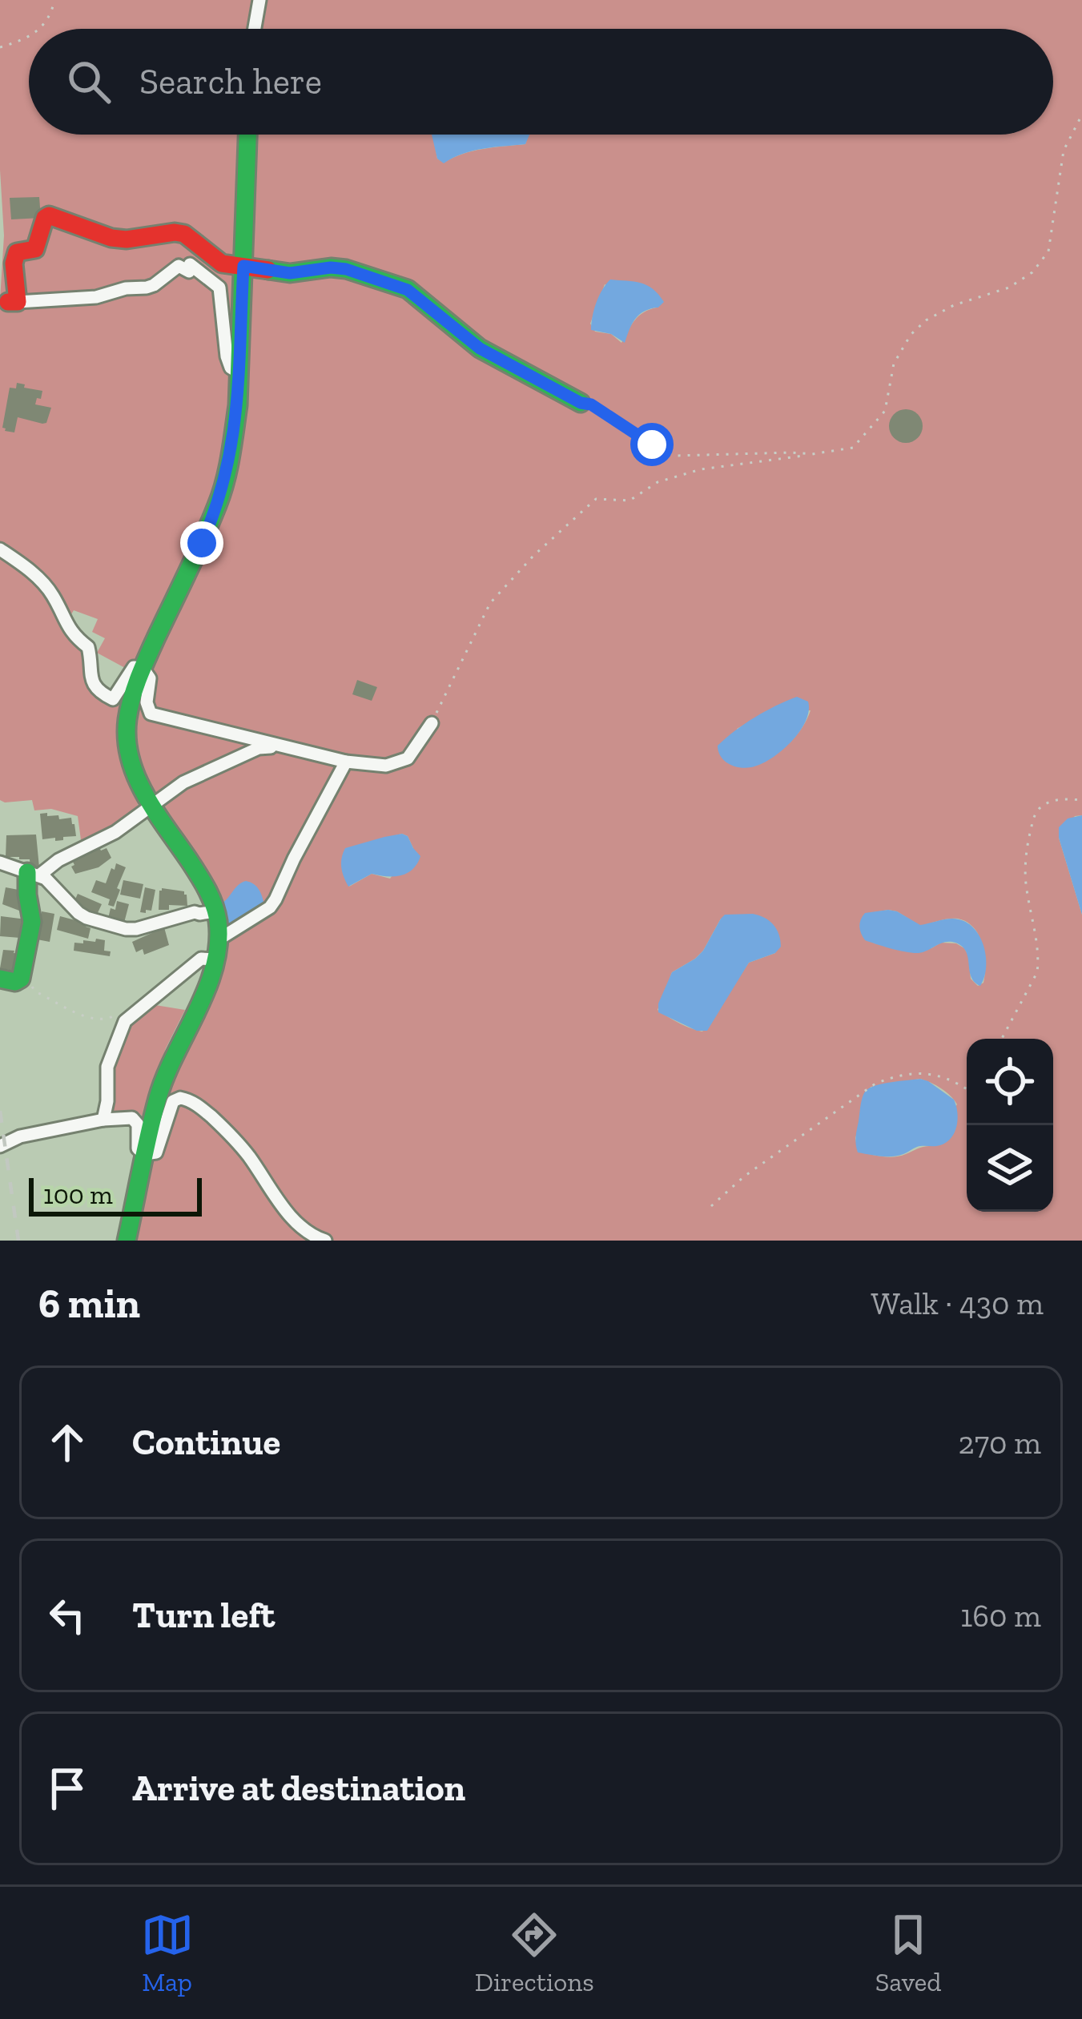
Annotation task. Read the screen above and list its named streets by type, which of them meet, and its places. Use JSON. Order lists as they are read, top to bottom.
{
  "scale_bar": "100 m",
  "page": {
    "search": "Search here",
    "scale": "100 m",
    "heading": ["6 min", "Walk · 430 m"],
    "list": [
      ["Continue", "270 m"],
      ["Turn left", "160 m"],
      "Arrive at destination"
    ],
    "nav": ["Map", "Directions", "Saved"]
  }
}
